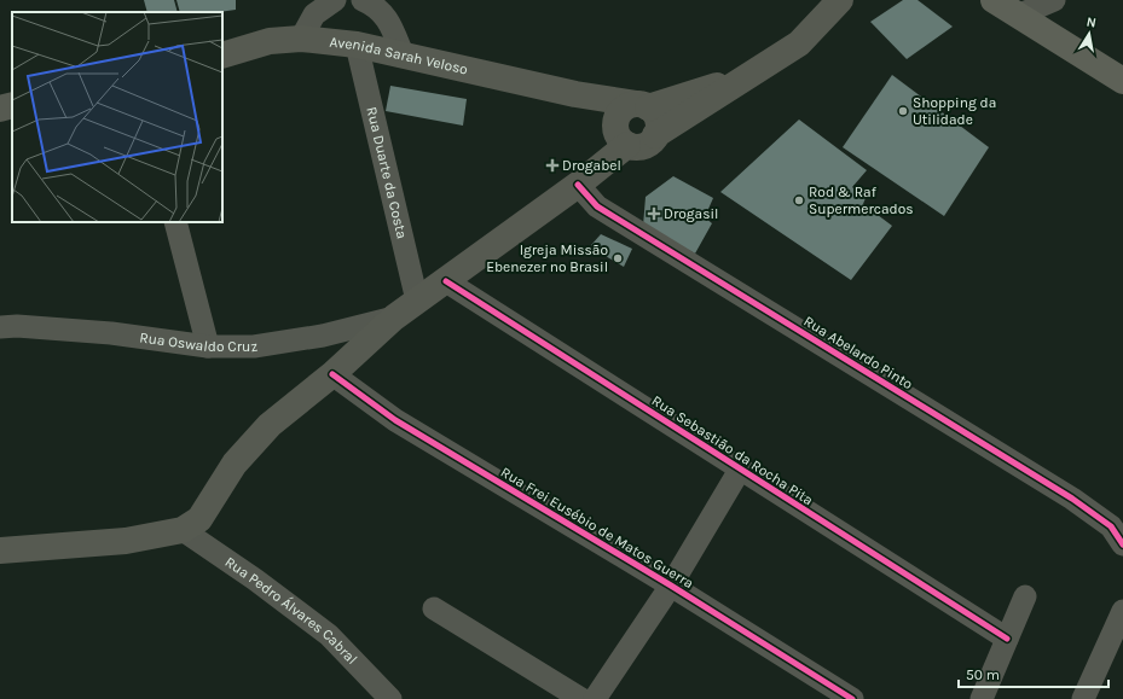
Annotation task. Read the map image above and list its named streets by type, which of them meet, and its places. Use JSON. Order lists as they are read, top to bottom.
{
  "streets": {
    "main road": ["Avenida Sarah Veloso"],
    "street": [
      "Rua Duarte da Costa",
      "Rua Oswaldo Cruz",
      "Rua Abelardo Pinto",
      "Rua Sebastião da Rocha Pita",
      "Rua Frei Eusébio de Matos Guerra",
      "Rua Pedro Álvares Cabral"
    ]
  },
  "crossings": [
    ["Avenida Sarah Veloso", "Rua Duarte da Costa"]
  ],
  "places": {
    "other": ["Shopping da Utilidade", "Rod & Raf Supermercados", "Igreja Missão Ebenezer no Brasil"],
    "health": ["Drogabel", "Drogasil"]
  },
  "scale_bar": "50 m",
  "north": "top"
}
